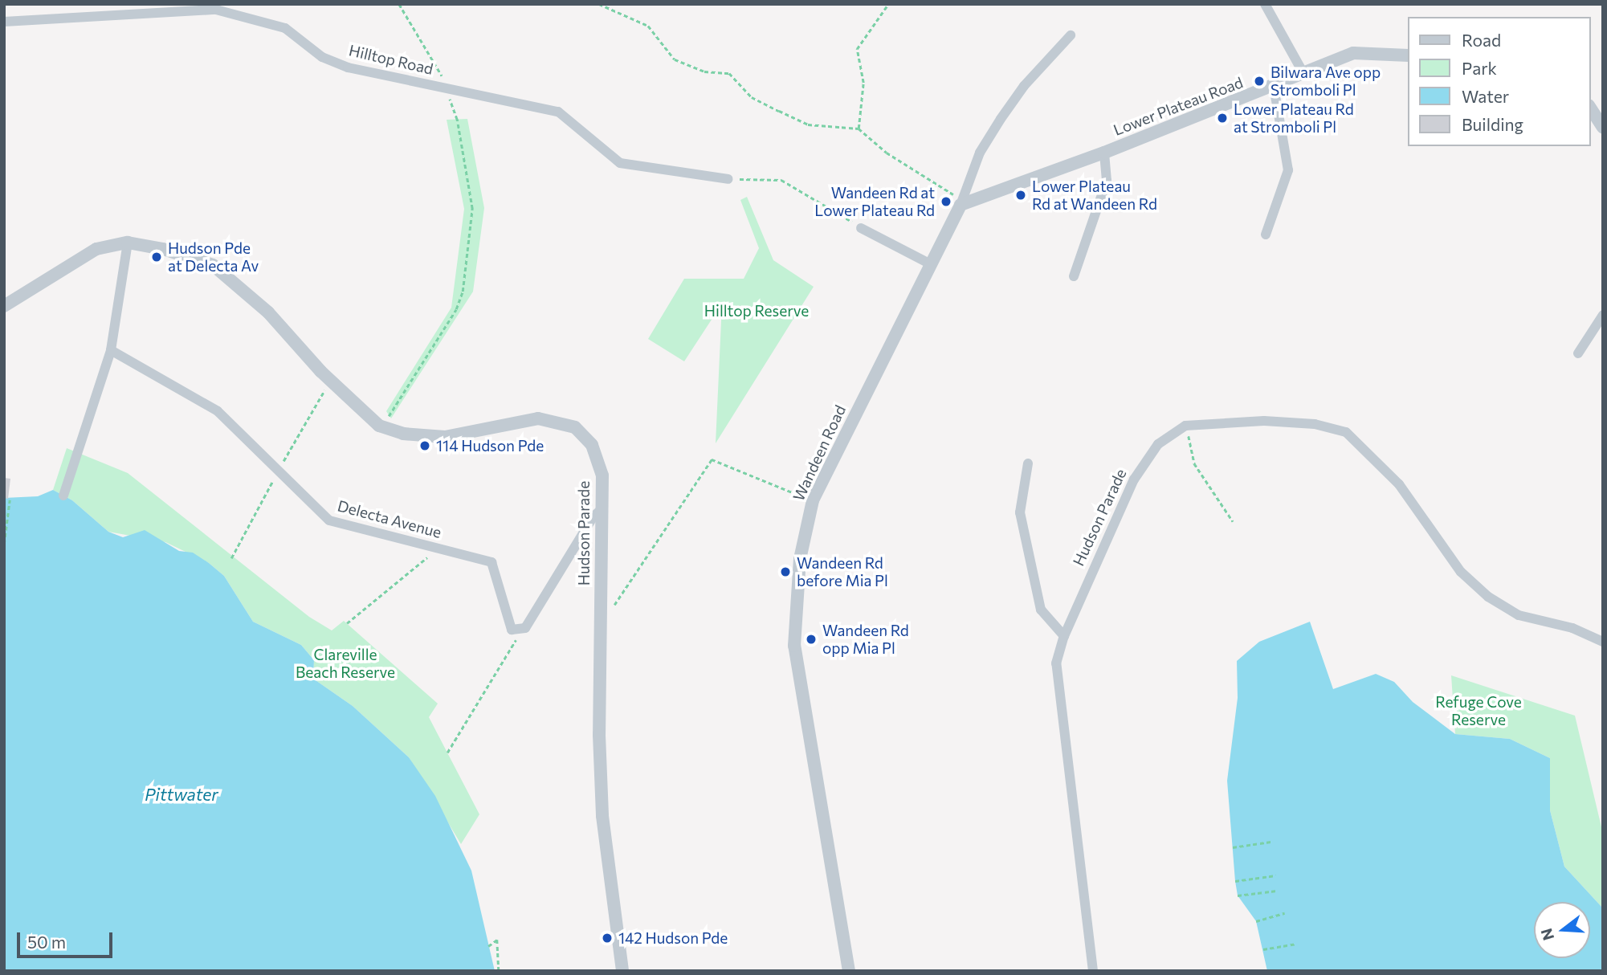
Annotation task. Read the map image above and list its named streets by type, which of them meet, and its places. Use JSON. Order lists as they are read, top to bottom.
{
  "streets": {
    "street": [
      "Hilltop Road",
      "Lower Plateau Road",
      "Wandeen Road",
      "Hudson Parade",
      "Delecta Avenue"
    ]
  },
  "crossings": [
    ["Lower Plateau Road", "Wandeen Road"]
  ],
  "water": ["Pittwater"],
  "parks": ["Hilltop Reserve", "Clareville Beach Reserve", "Refuge Cove Reserve"],
  "places": [
    "Bilwara Ave opp Stromboli Pl",
    "Lower Plateau Rd at Stromboli Pl",
    "Lower Plateau Rd at Wandeen Rd",
    "Wandeen Rd at Lower Plateau Rd",
    "Hudson Pde at Delecta Av",
    "114 Hudson Pde",
    "Wandeen Rd before Mia Pl",
    "Wandeen Rd opp Mia Pl",
    "142 Hudson Pde"
  ],
  "legend": [
    "Road",
    "Park",
    "Water",
    "Building"
  ],
  "scale_bar": "50 m",
  "north": "left"
}
